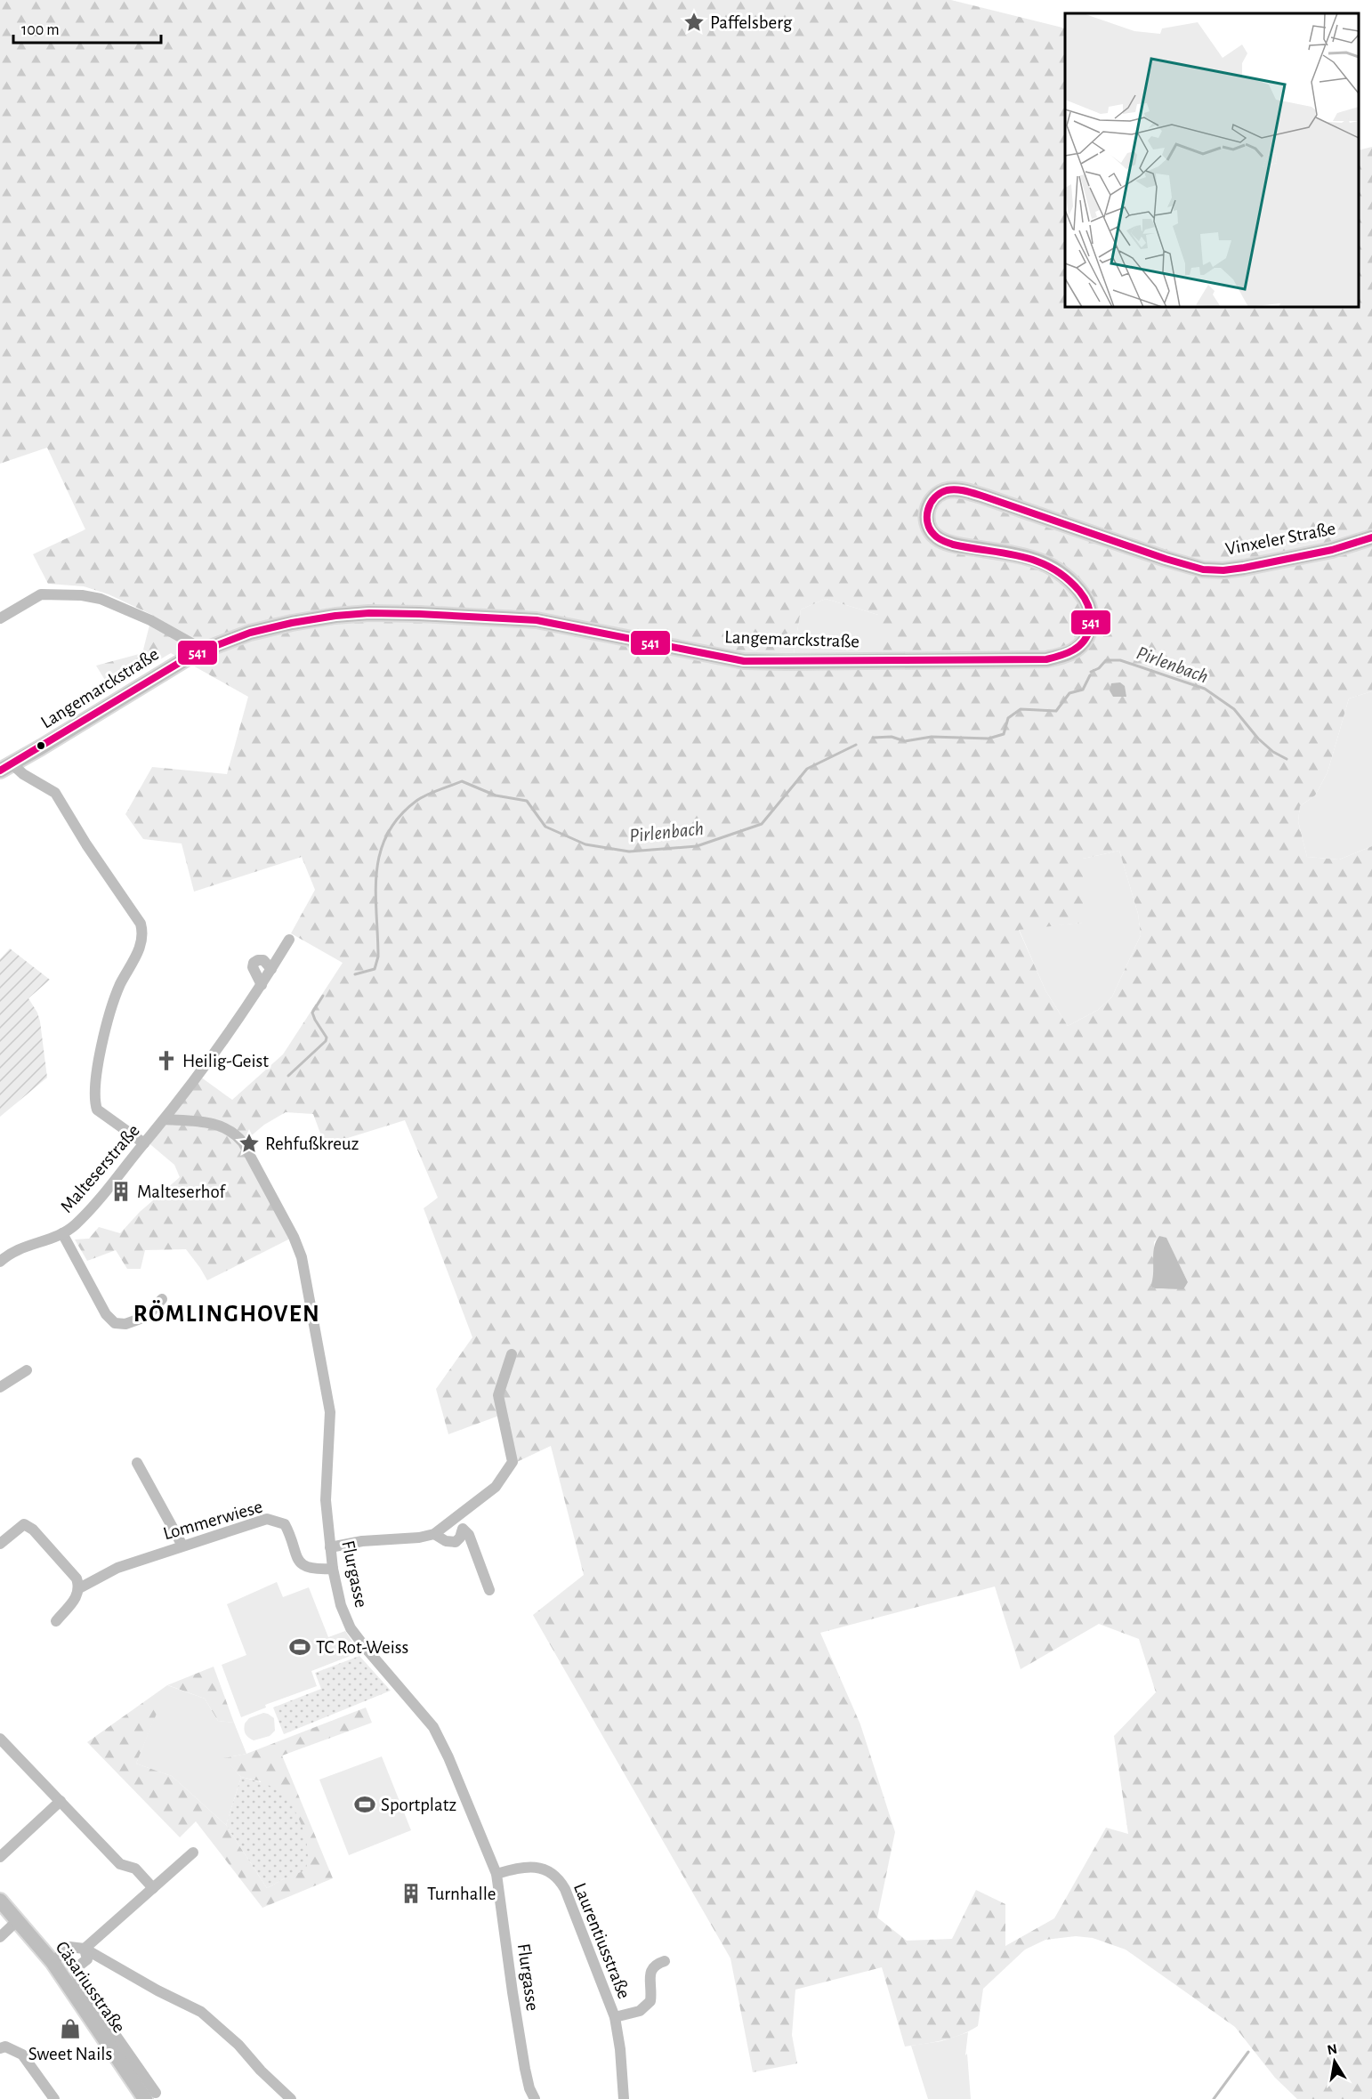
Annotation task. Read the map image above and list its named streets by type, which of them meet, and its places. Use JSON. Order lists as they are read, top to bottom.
{
  "streets": {
    "main road": ["Vinxeler Straße", "Langemarckstraße", "Cäsariusstraße"],
    "street": [
      "Malteserstraße",
      "Lommerwiese",
      "Flurgasse",
      "Laurentiusstraße"
    ]
  },
  "crossings": [
    ["Vinxeler Straße", "Langemarckstraße"],
    ["Malteserstraße", "Flurgasse"],
    ["Lommerwiese", "Flurgasse"],
    ["Flurgasse", "Laurentiusstraße"]
  ],
  "districts": ["RÖMLINGHOVEN"],
  "water": ["Pirlenbach"],
  "places": {
    "place": ["Paffelsberg", "Rehfußkreuz"],
    "church": ["Heilig-Geist"],
    "building": ["Malteserhof", "Turnhalle"],
    "sports": ["TC Rot-Weiss", "Sportplatz"],
    "shop": ["Sweet Nails"]
  },
  "lines": ["transit line 541"],
  "scale_bar": "100 m",
  "north": "top"
}
